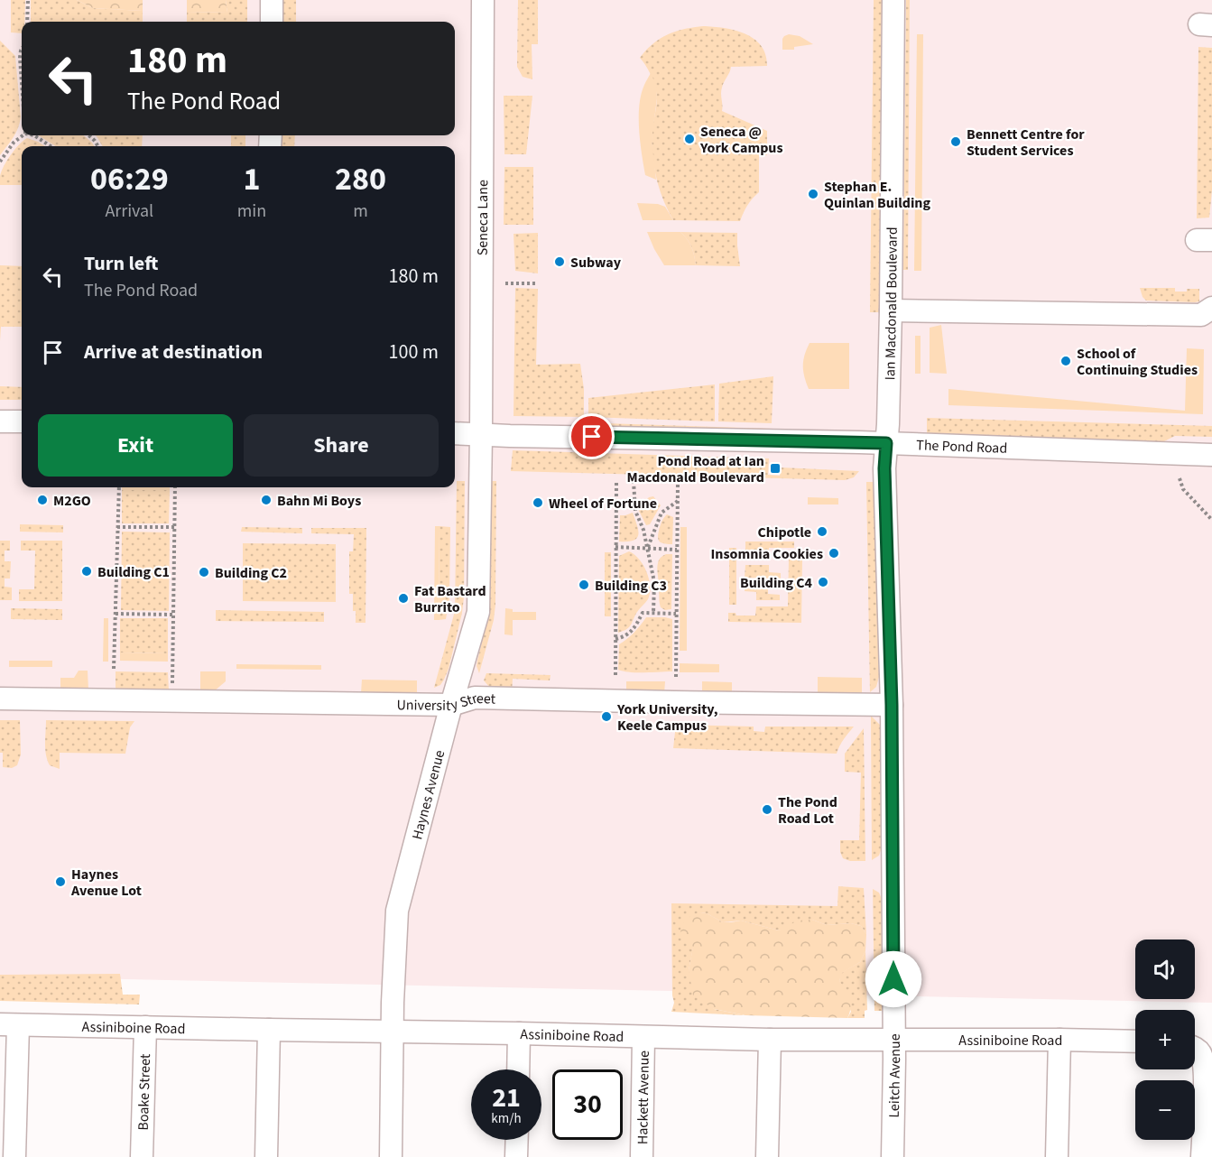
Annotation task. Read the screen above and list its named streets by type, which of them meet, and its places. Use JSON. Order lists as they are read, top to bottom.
{
  "streets": {
    "street": [
      "Seneca Lane",
      "Ian Macdonald Boulevard",
      "The Pond Road",
      "University Street",
      "Haynes Avenue",
      "Assiniboine Road",
      "Leitch Avenue",
      "Boake Street",
      "Hackett Avenue"
    ]
  },
  "crossings": [
    ["Seneca Lane", "The Pond Road"],
    ["Seneca Lane", "Haynes Avenue"],
    ["Ian Macdonald Boulevard", "The Pond Road"],
    ["Ian Macdonald Boulevard", "Leitch Avenue"],
    ["The Pond Road", "Haynes Avenue"],
    ["The Pond Road", "Leitch Avenue"],
    ["University Street", "Haynes Avenue"],
    ["University Street", "Leitch Avenue"],
    ["Haynes Avenue", "Assiniboine Road"],
    ["Assiniboine Road", "Leitch Avenue"],
    ["Assiniboine Road", "Boake Street"],
    ["Assiniboine Road", "Hackett Avenue"]
  ],
  "places": {
    "other": [
      "Seneca @ York Campus",
      "Bennett Centre for Student Services",
      "Stephan E. Quinlan Building",
      "Subway",
      "School of Continuing Studies",
      "M2GO",
      "Bahn Mi Boys",
      "Wheel of Fortune",
      "Chipotle",
      "Insomnia Cookies",
      "Building C1",
      "Building C2",
      "Building C4",
      "Building C3",
      "Fat Bastard Burrito",
      "York University, Keele Campus",
      "The Pond Road Lot",
      "Haynes Avenue Lot"
    ],
    "transit": ["Pond Road at Ian Macdonald Boulevard"]
  },
  "page": {
    "turn": ["180 m", "The Pond Road"],
    "eta": [
      "06:29",
      "Arrival",
      "1",
      "min",
      "280",
      "m"
    ],
    "list": [
      {
        "name": "Turn left",
        "note": "The Pond Road",
        "value": "180 m"
      },
      {
        "name": "Arrive at destination",
        "value": "100 m"
      }
    ],
    "buttons": ["Exit", "Share"],
    "map_buttons": ["+", "−"],
    "speed": "21 km/h",
    "limit": "30"
  }
}
